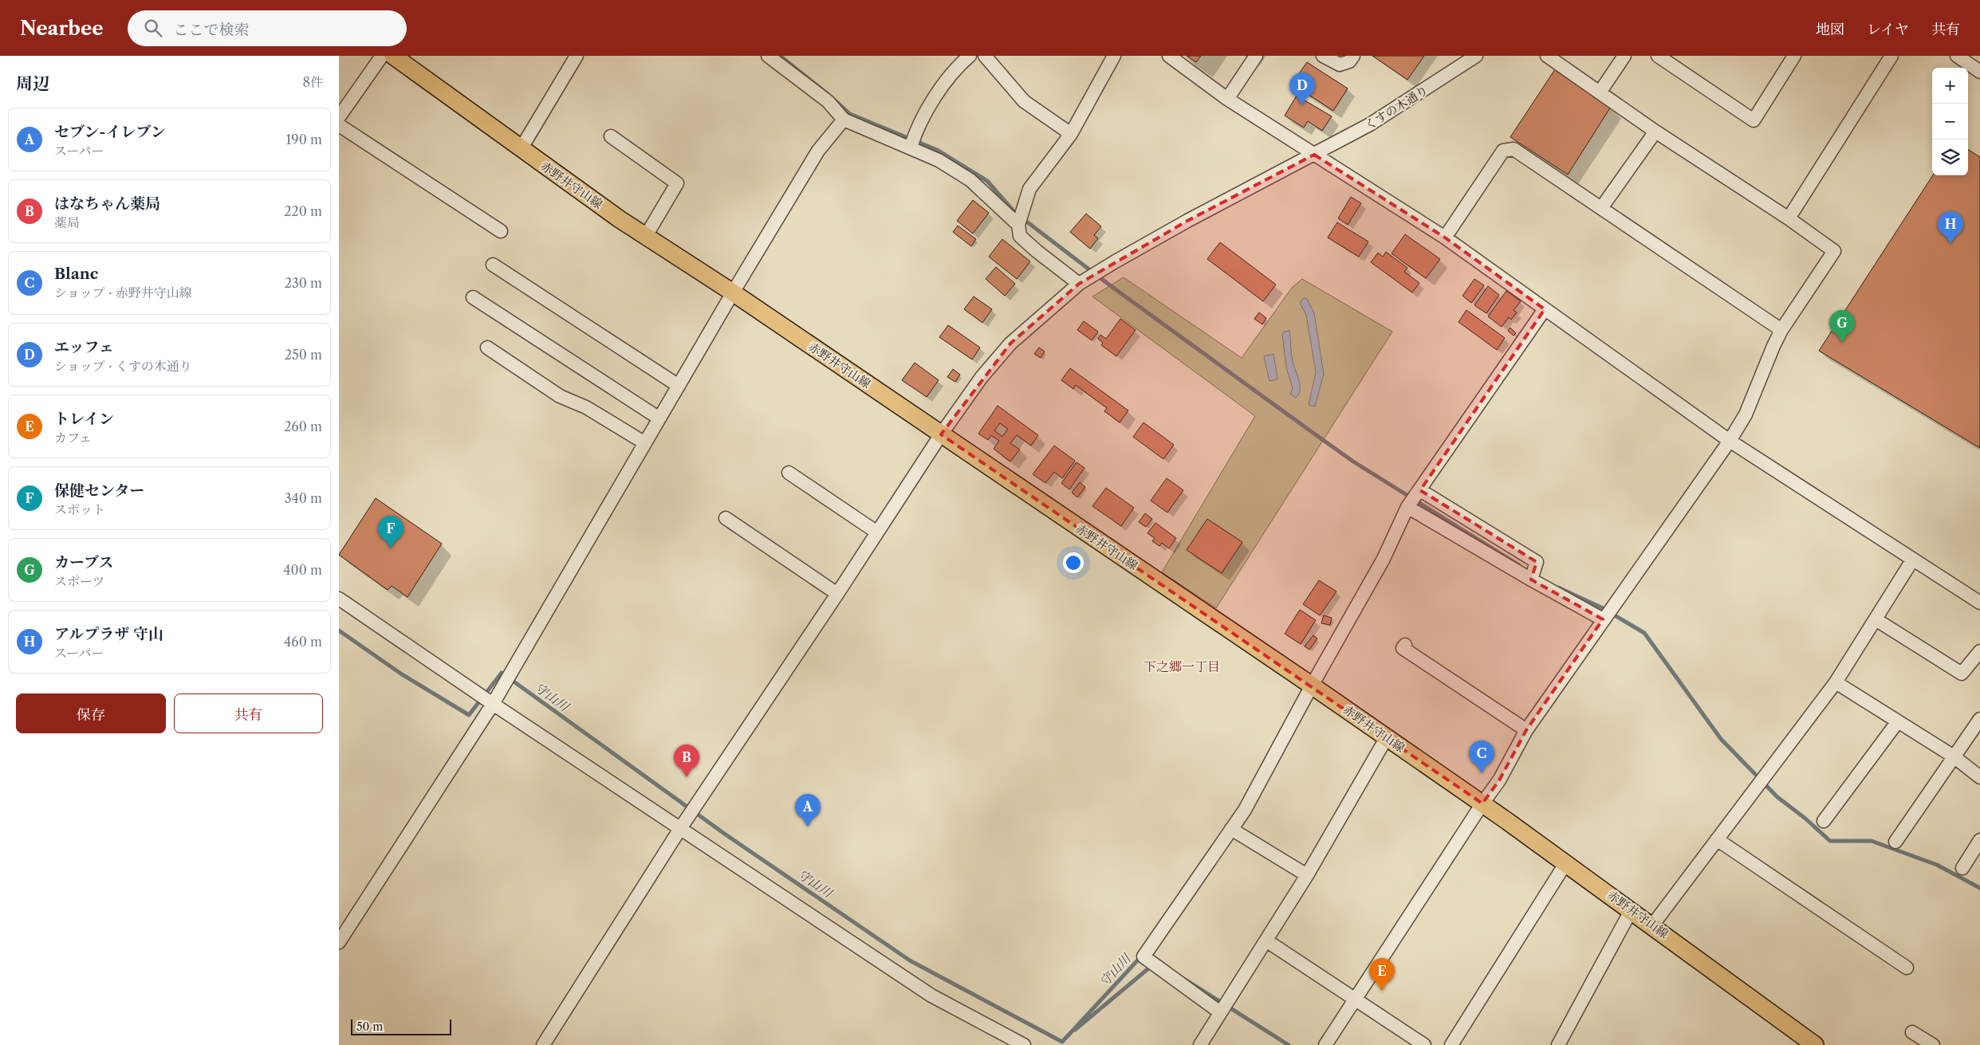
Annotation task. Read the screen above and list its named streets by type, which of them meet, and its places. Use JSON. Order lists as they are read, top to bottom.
{
  "streets": {
    "main road": ["赤野井守山線"],
    "street": ["くすの木通り"]
  },
  "crossings": [
    ["くすの木通り", "赤野井守山線"]
  ],
  "districts": ["下之郷一丁目"],
  "water": ["守山川"],
  "scale_bar": "50 m",
  "page": {
    "header": "Nearbee",
    "search": "ここで検索",
    "nav": ["地図", "レイヤ", "共有"],
    "heading": ["周辺", "8件"],
    "map_buttons": ["+", "−"],
    "pins": [
      "D",
      "H",
      "G",
      "F",
      "C",
      "B",
      "A",
      "E"
    ],
    "list": [
      {
        "mark": "A",
        "name": "セブン-イレブン",
        "note": "スーパー",
        "value": "190 m"
      },
      {
        "mark": "B",
        "name": "はなちゃん薬局",
        "note": "薬局",
        "value": "220 m"
      },
      {
        "mark": "C",
        "name": "Blanc",
        "note": "ショップ · 赤野井守山線",
        "value": "230 m"
      },
      {
        "mark": "D",
        "name": "エッフェ",
        "note": "ショップ · くすの木通り",
        "value": "250 m"
      },
      {
        "mark": "E",
        "name": "トレイン",
        "note": "カフェ",
        "value": "260 m"
      },
      {
        "mark": "F",
        "name": "保健センター",
        "note": "スポット",
        "value": "340 m"
      },
      {
        "mark": "G",
        "name": "カーブス",
        "note": "スポーツ",
        "value": "400 m"
      },
      {
        "mark": "H",
        "name": "アルプラザ 守山",
        "note": "スーパー",
        "value": "460 m"
      }
    ],
    "buttons": ["保存", "共有"],
    "scale": "50 m"
  }
}
